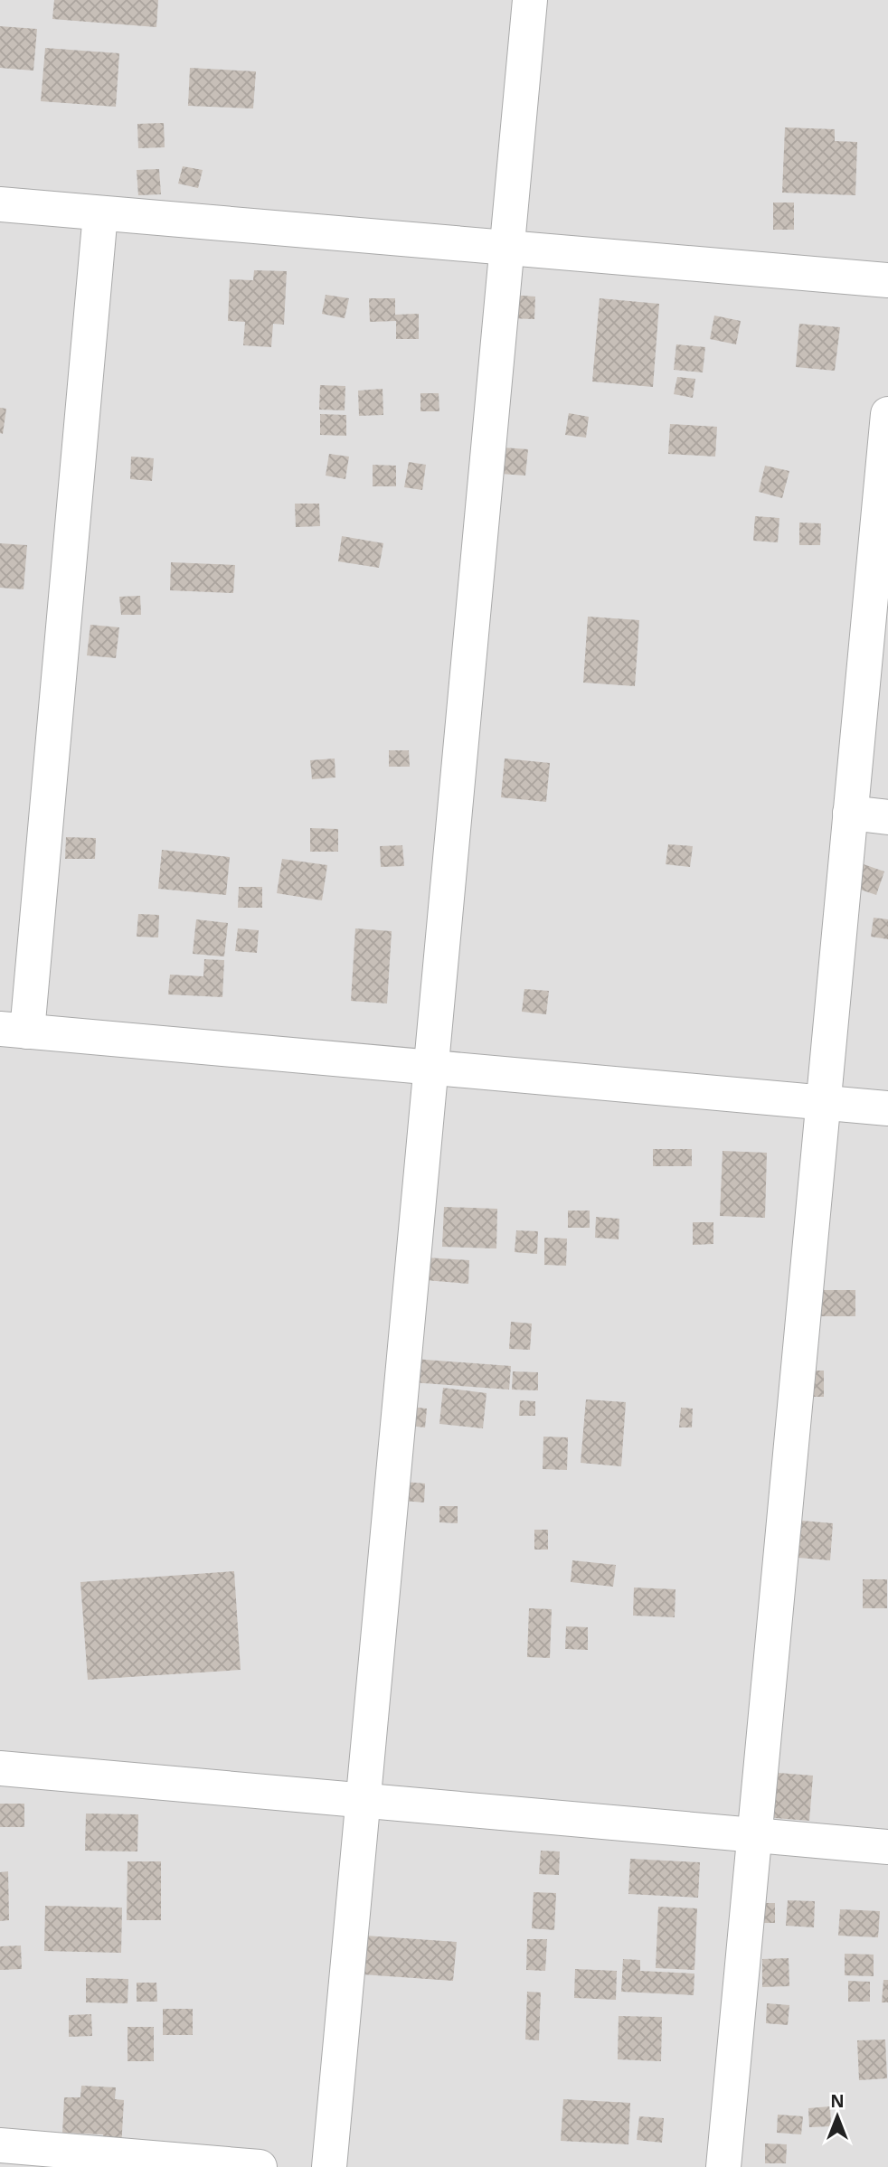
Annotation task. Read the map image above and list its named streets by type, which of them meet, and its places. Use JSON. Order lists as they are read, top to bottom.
{
  "north": "top"
}
